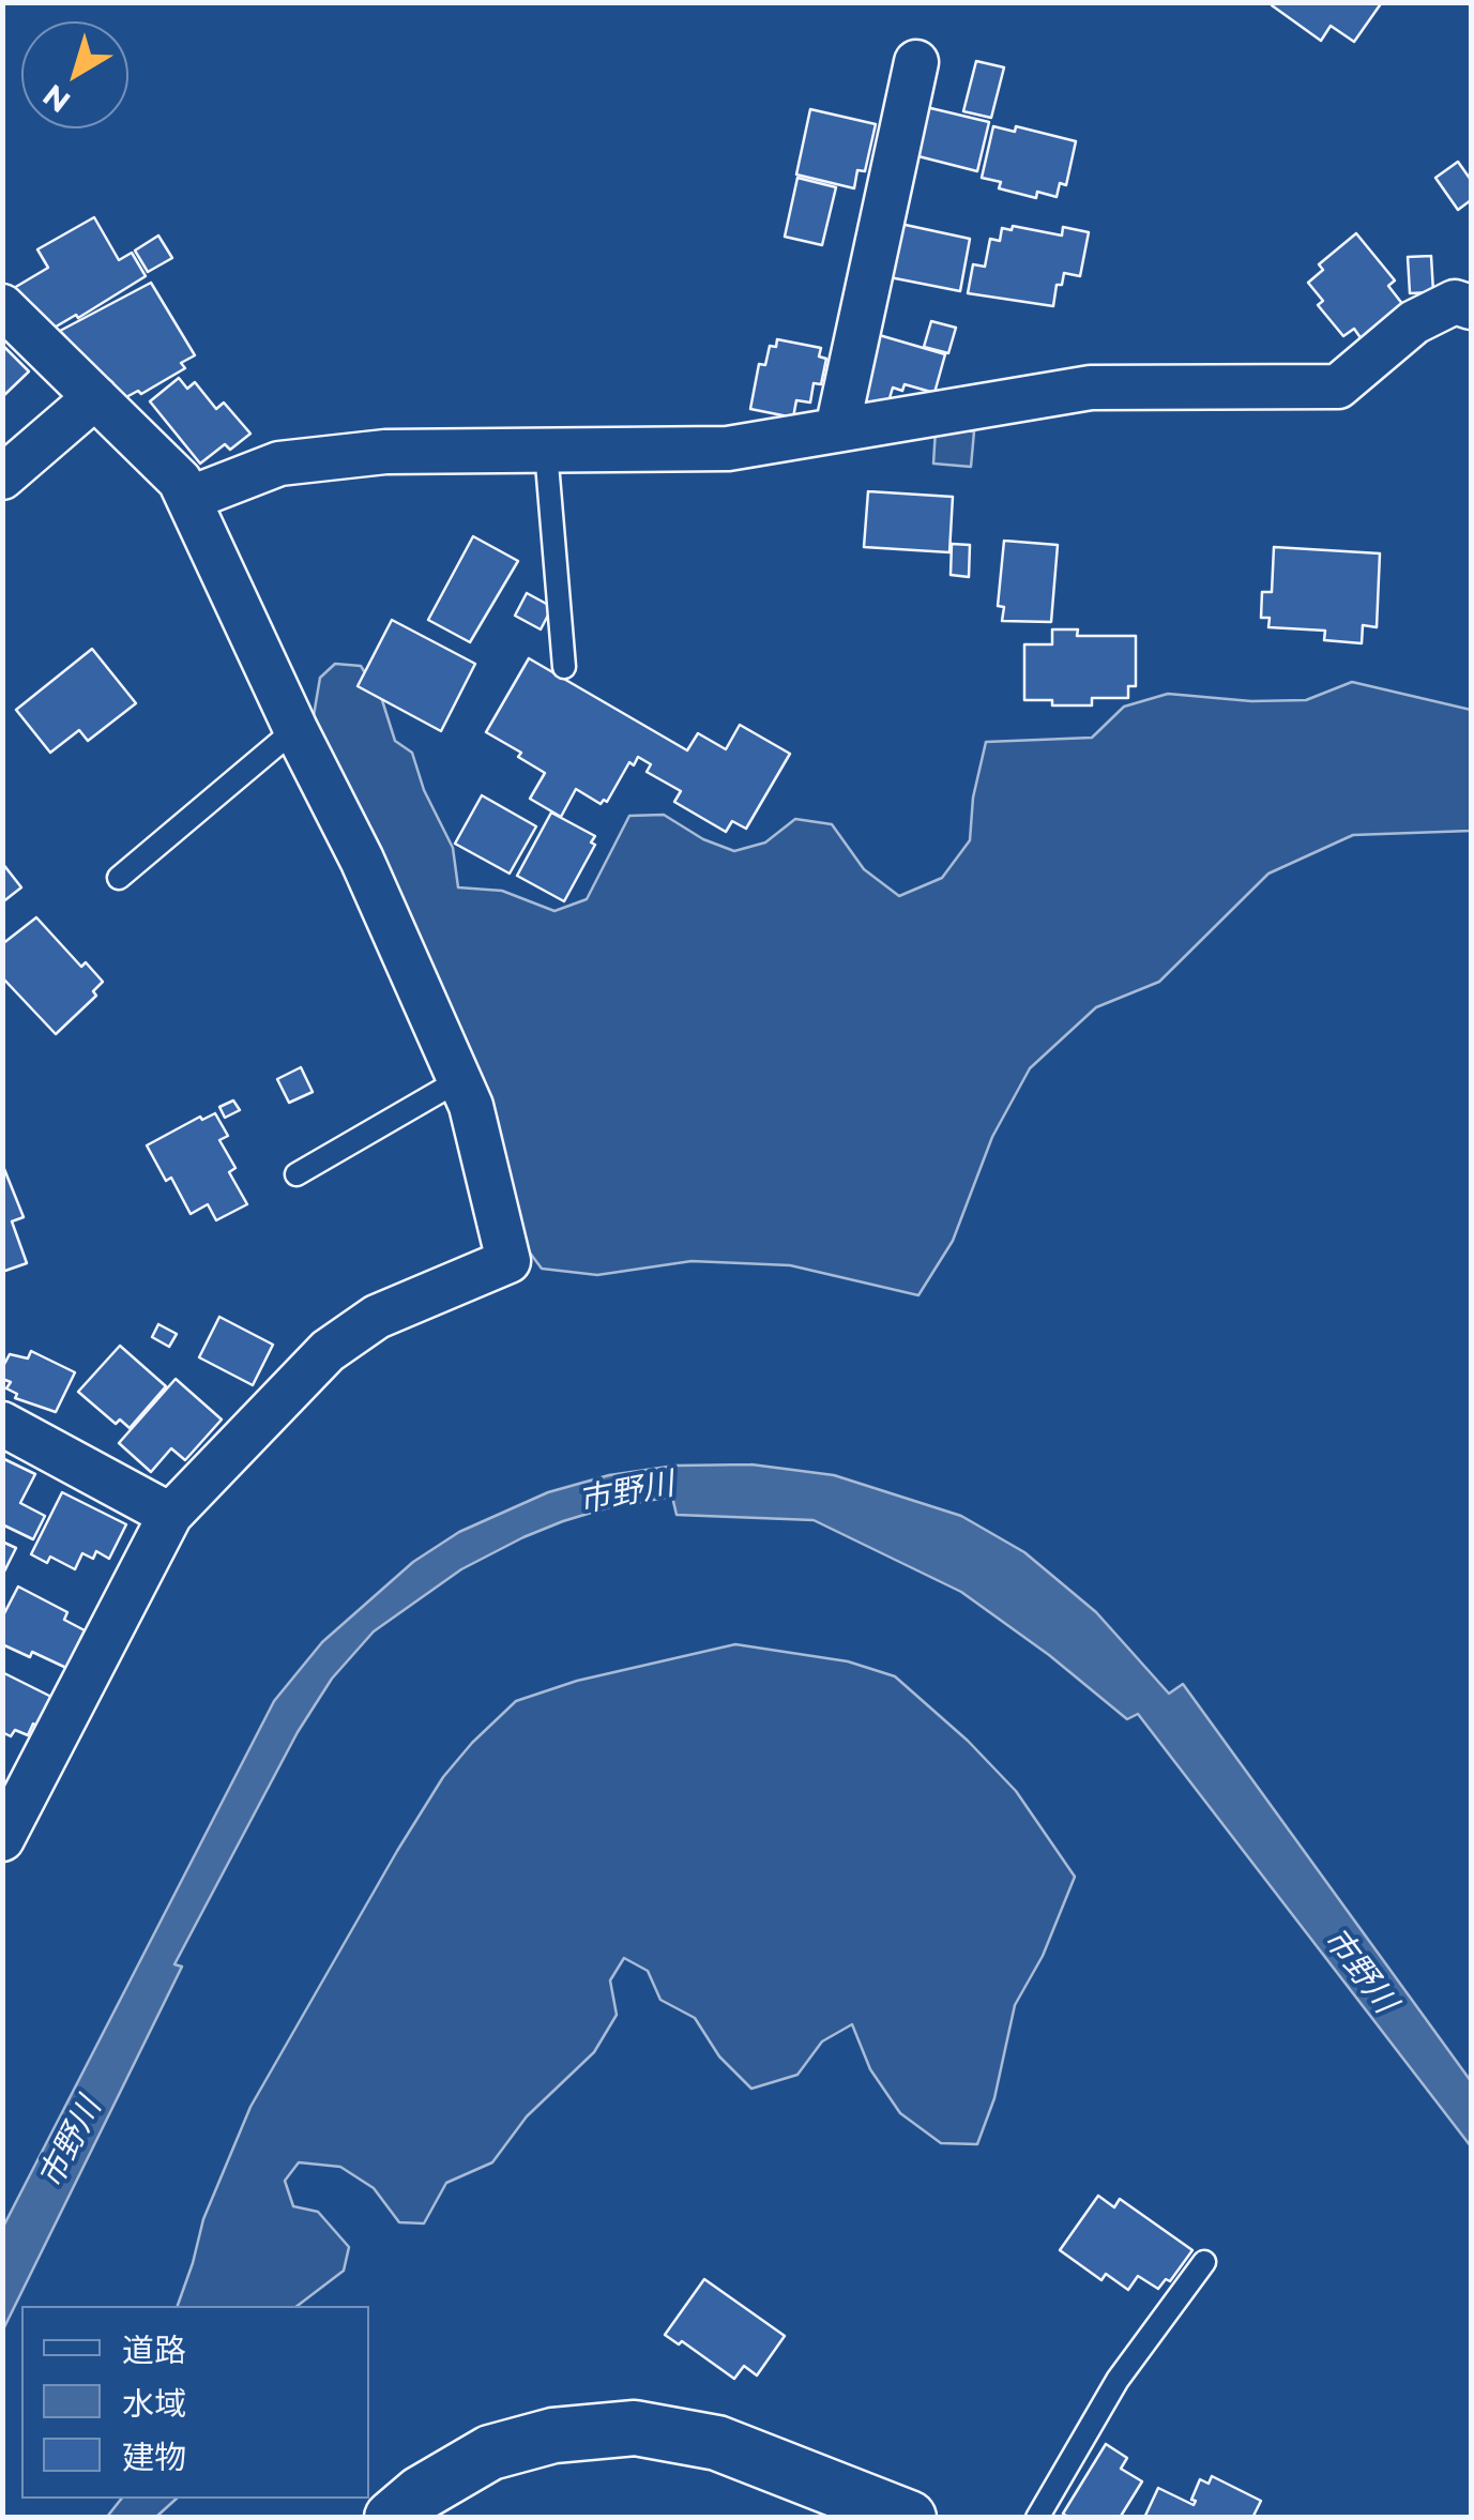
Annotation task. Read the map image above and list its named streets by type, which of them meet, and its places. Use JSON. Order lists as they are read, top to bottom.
{
  "water": ["市野川"],
  "legend": ["道路", "水域", "建物"],
  "north": "bottom left"
}
